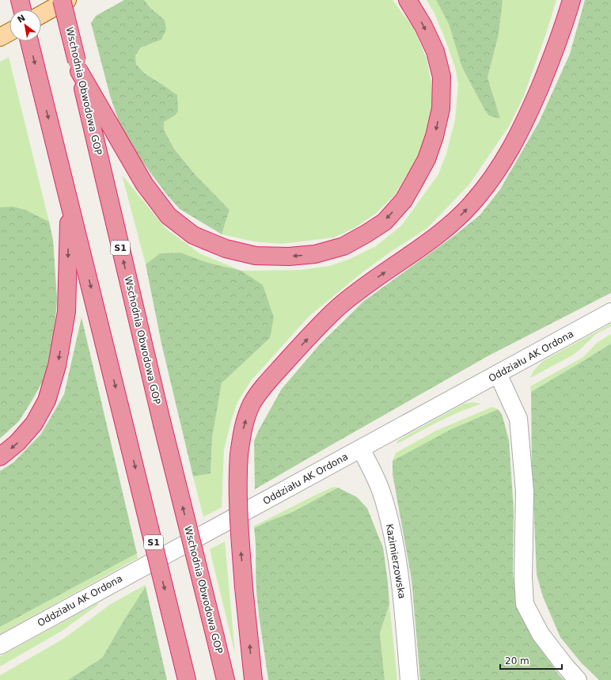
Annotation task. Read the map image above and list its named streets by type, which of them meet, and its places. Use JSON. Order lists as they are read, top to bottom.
{
  "streets": {
    "highway": ["Wschodnia Obwodowa GOP", "S1"],
    "street": ["Oddziału AK Ordona", "Kazimierzowska"]
  },
  "crossings": [
    ["Oddziału AK Ordona", "Kazimierzowska"]
  ],
  "scale_bar": "20 m",
  "north": "top left"
}
